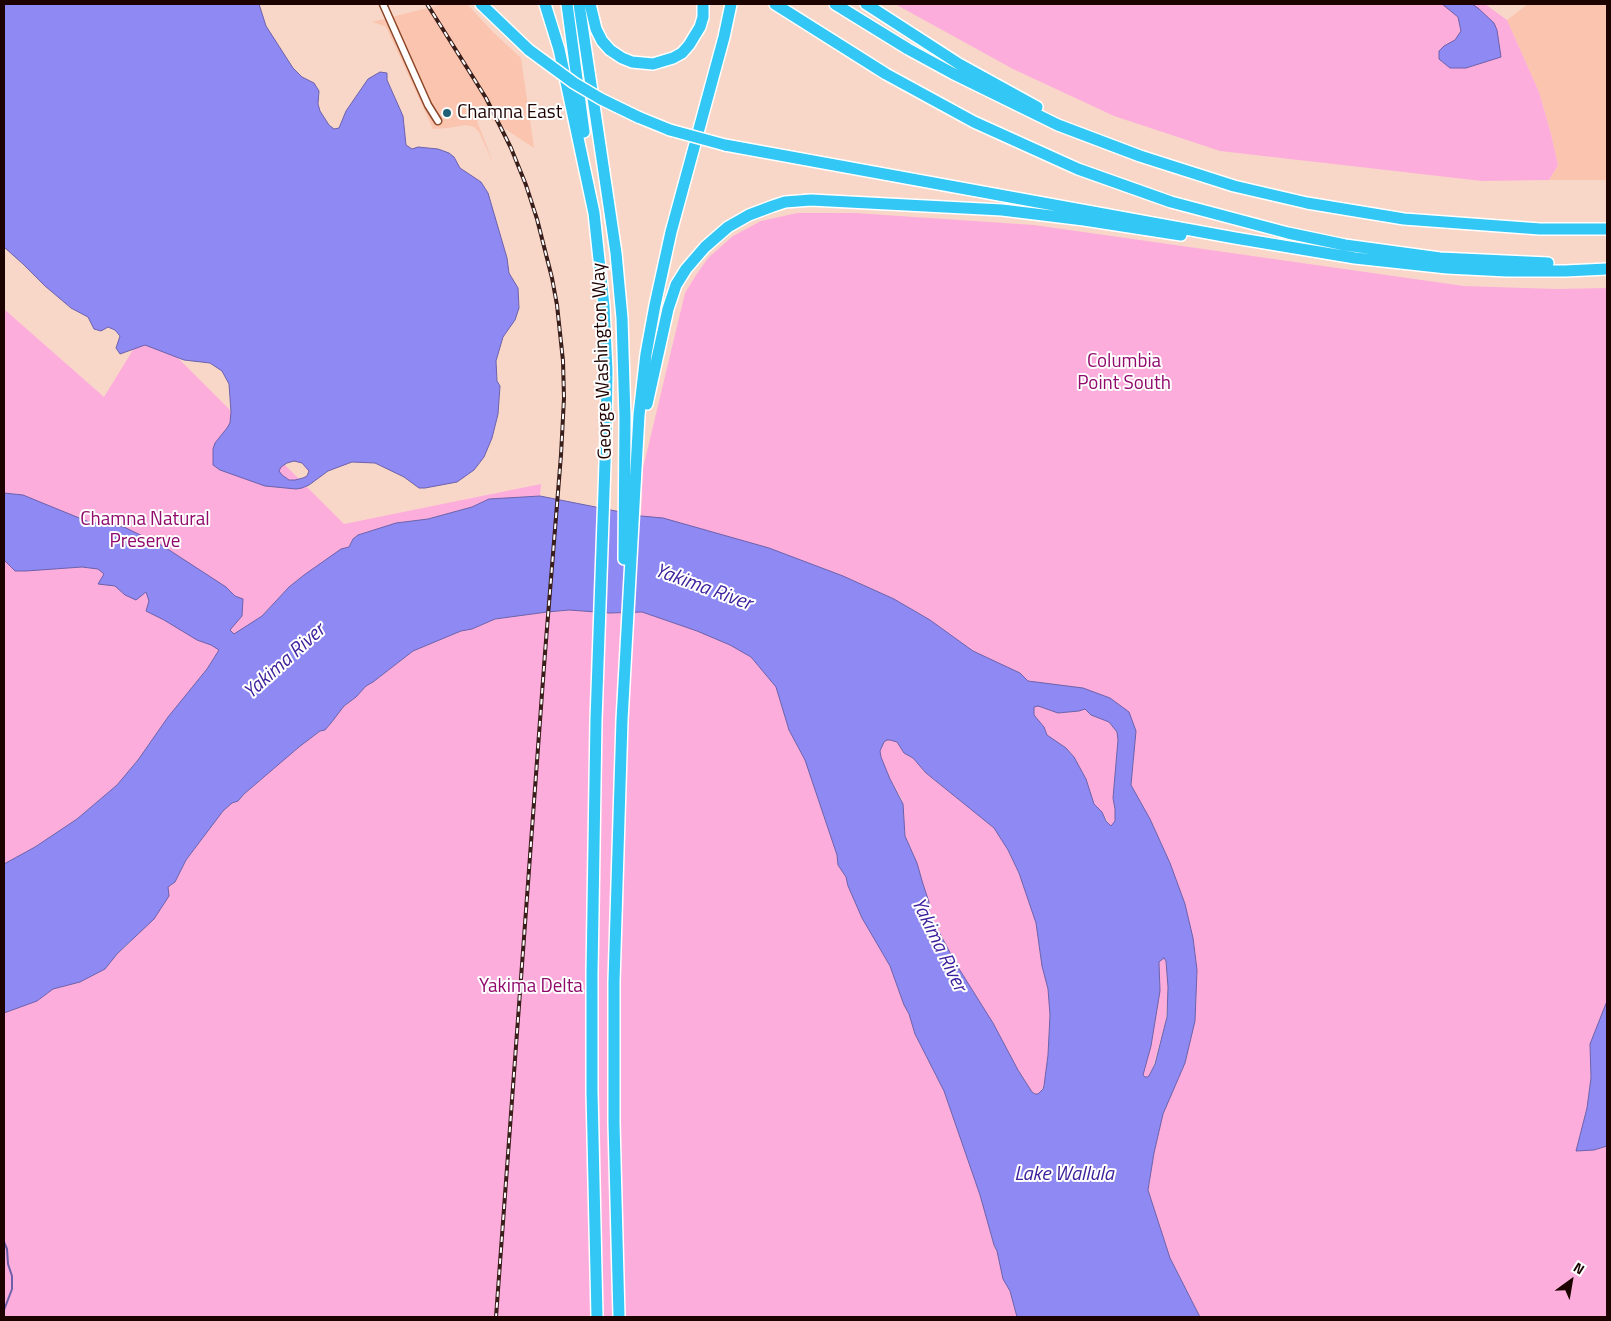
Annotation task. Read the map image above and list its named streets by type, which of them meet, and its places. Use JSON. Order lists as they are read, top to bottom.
{
  "streets": {
    "highway": ["George Washington Way"]
  },
  "water": ["Yakima River", "Lake Wallula"],
  "parks": ["Columbia Point South", "Chamna Natural Preserve", "Yakima Delta"],
  "places": ["Chamna East"],
  "north": "top right"
}
